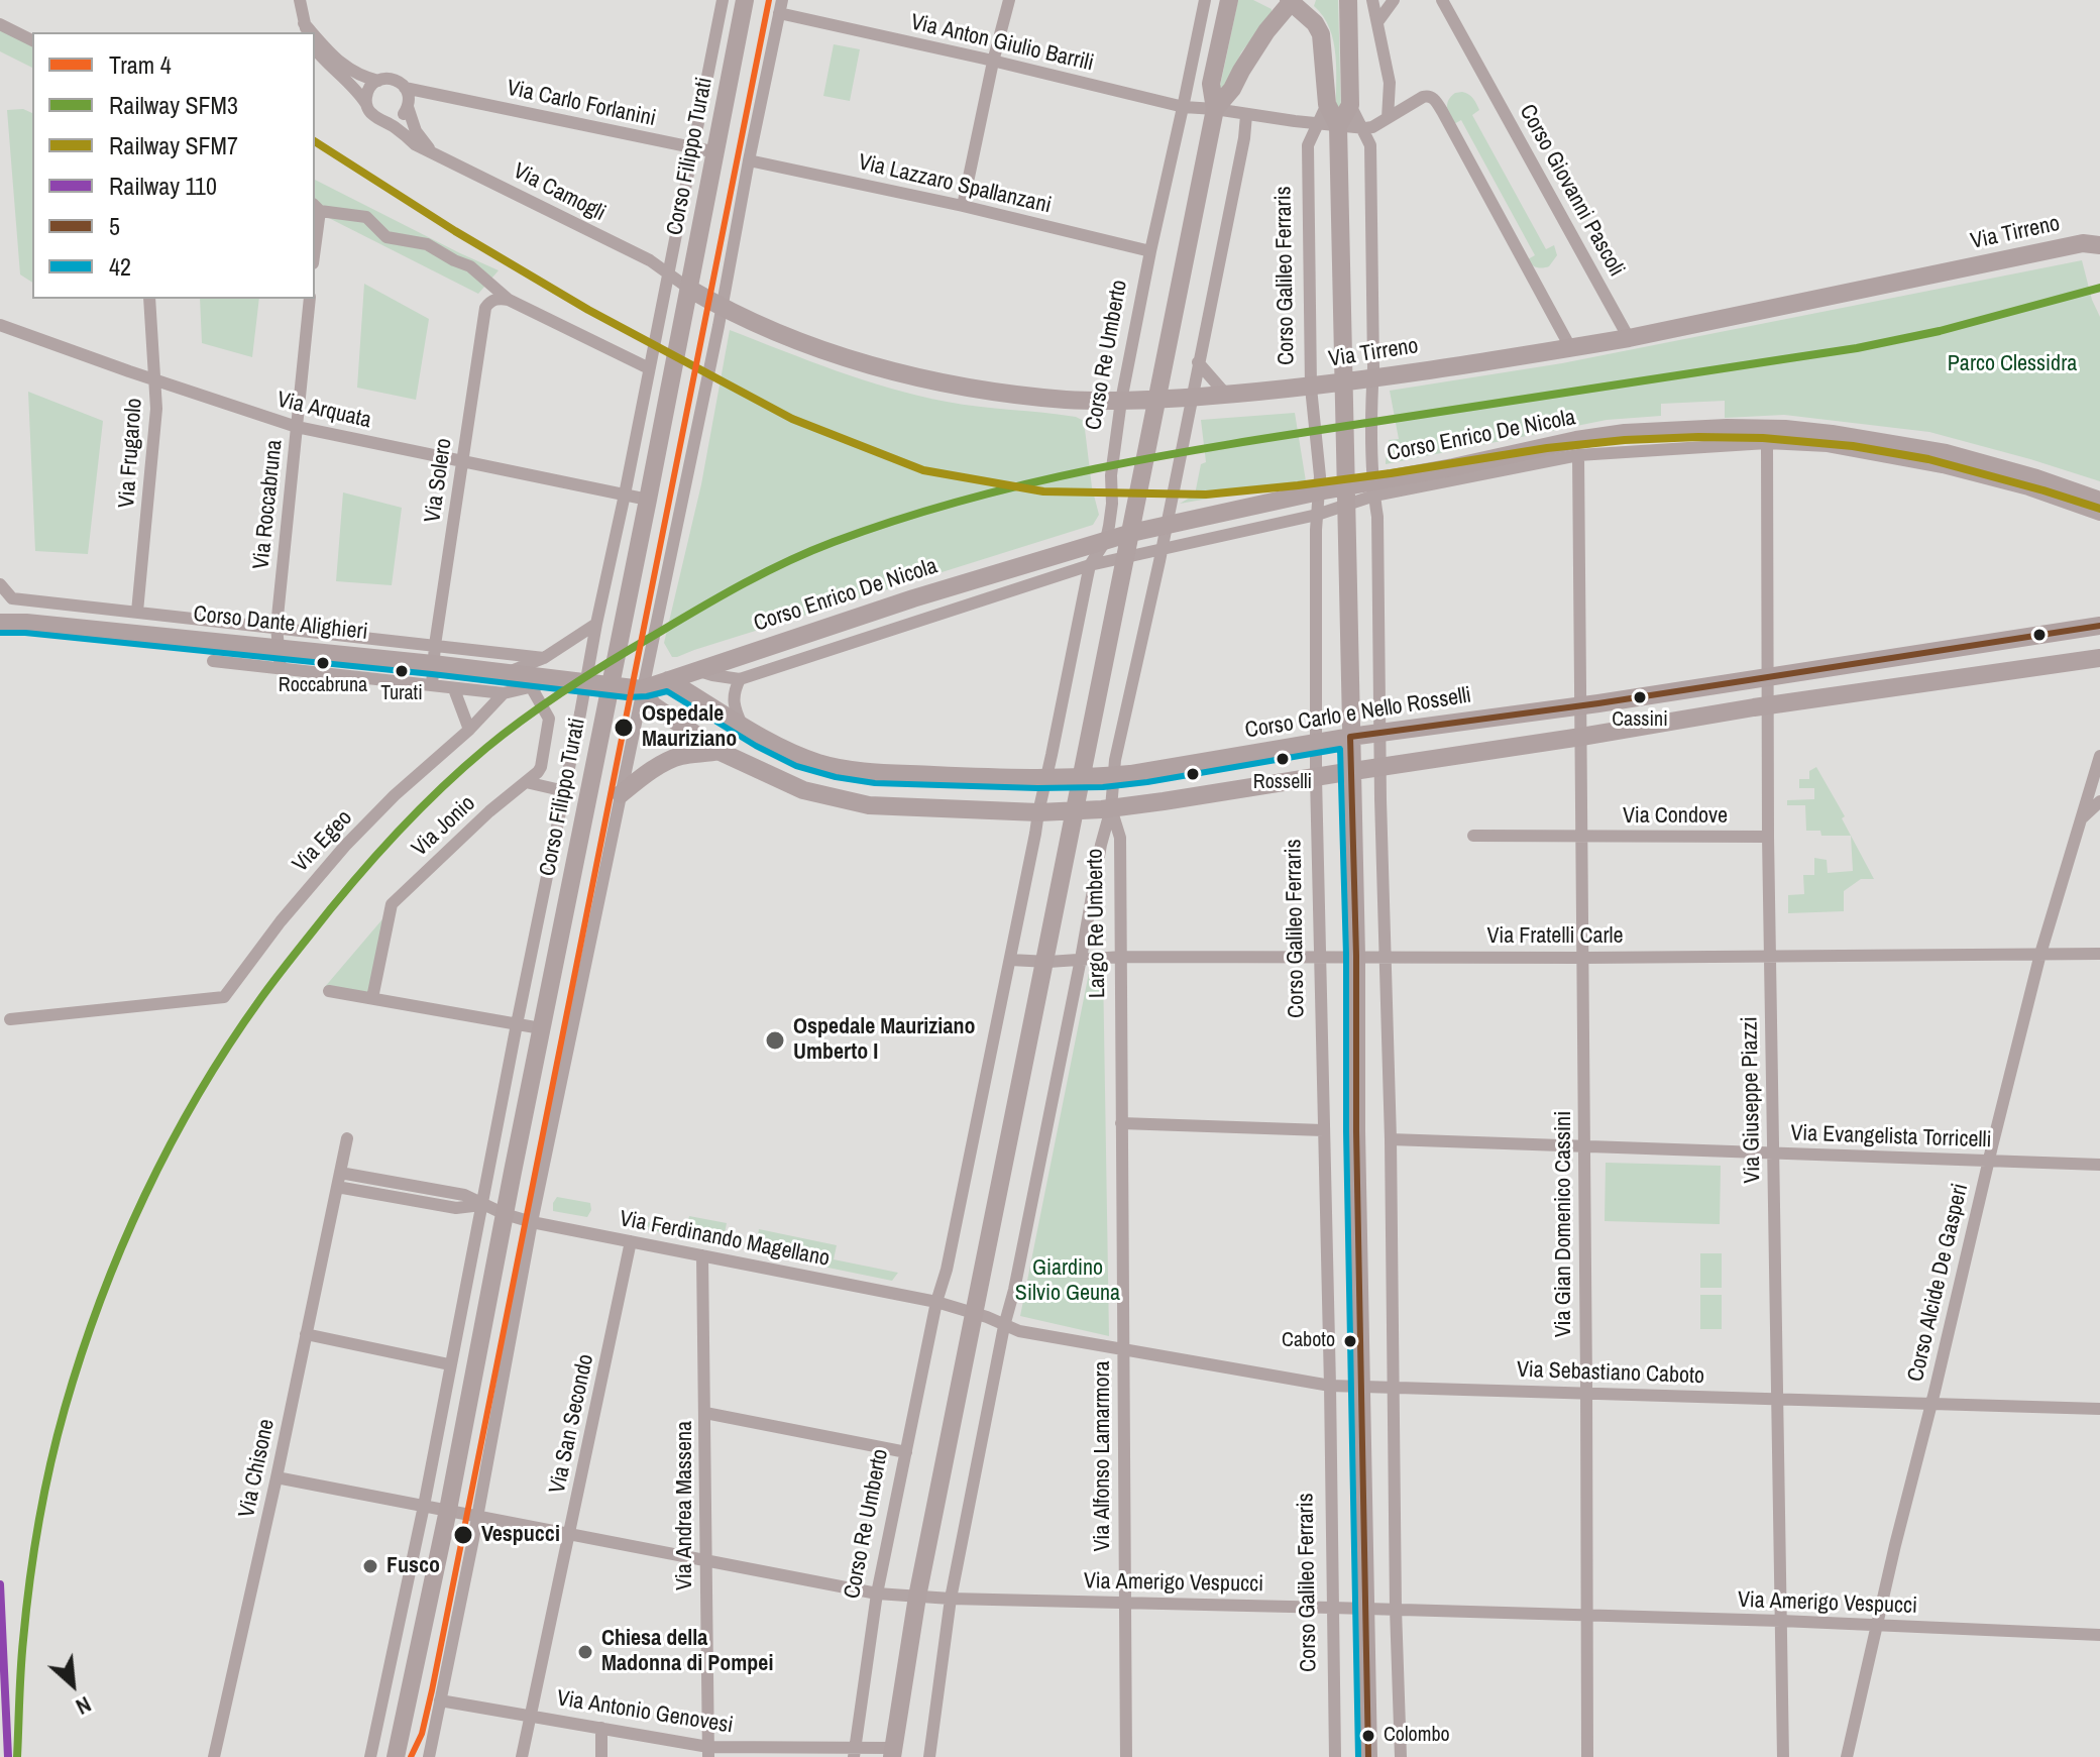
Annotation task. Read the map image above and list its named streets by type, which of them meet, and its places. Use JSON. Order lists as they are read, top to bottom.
{
  "streets": {
    "street": [
      "Via Anton Giulio Barrili",
      "Via Carlo Forlanini",
      "Corso Filippo Turati",
      "Via Lazzaro Spallanzani",
      "Corso Giovanni Pascoli",
      "Via Camogli",
      "Via Tirreno",
      "Corso Galileo Ferraris",
      "Corso Re Umberto",
      "Via Arquata",
      "Corso Enrico De Nicola",
      "Via Frugarolo",
      "Via Solero",
      "Via Roccabruna",
      "Corso Dante Alighieri",
      "Corso Carlo e Nello Rosselli",
      "Via Condove",
      "Via Jonio",
      "Via Egeo",
      "Largo Re Umberto",
      "Via Fratelli Carle",
      "Via Giuseppe Piazzi",
      "Via Evangelista Torricelli",
      "Via Gian Domenico Cassini",
      "Via Ferdinando Magellano",
      "Corso Alcide De Gasperi",
      "Via Sebastiano Caboto",
      "Via San Secondo",
      "Via Alfonso Lamarmora",
      "Via Chisone",
      "Via Andrea Massena",
      "Via Amerigo Vespucci",
      "Via Antonio Genovesi"
    ]
  },
  "crossings": [
    ["Via Anton Giulio Barrili", "Corso Galileo Ferraris"],
    ["Via Anton Giulio Barrili", "Corso Re Umberto"],
    ["Via Carlo Forlanini", "Corso Filippo Turati"],
    ["Via Carlo Forlanini", "Via Camogli"],
    ["Corso Filippo Turati", "Via Camogli"],
    ["Corso Filippo Turati", "Via Tirreno"],
    ["Corso Filippo Turati", "Via Arquata"],
    ["Corso Filippo Turati", "Corso Dante Alighieri"],
    ["Corso Filippo Turati", "Via Ferdinando Magellano"],
    ["Corso Filippo Turati", "Via Amerigo Vespucci"],
    ["Via Lazzaro Spallanzani", "Corso Re Umberto"],
    ["Corso Giovanni Pascoli", "Via Tirreno"],
    ["Via Camogli", "Via Tirreno"],
    ["Via Tirreno", "Corso Galileo Ferraris"],
    ["Via Tirreno", "Corso Re Umberto"],
    ["Corso Galileo Ferraris", "Corso Enrico De Nicola"],
    ["Corso Galileo Ferraris", "Corso Carlo e Nello Rosselli"],
    ["Corso Galileo Ferraris", "Via Fratelli Carle"],
    ["Corso Galileo Ferraris", "Via Sebastiano Caboto"],
    ["Corso Galileo Ferraris", "Via Amerigo Vespucci"],
    ["Corso Re Umberto", "Corso Enrico De Nicola"],
    ["Corso Re Umberto", "Corso Carlo e Nello Rosselli"],
    ["Corso Re Umberto", "Via Ferdinando Magellano"],
    ["Corso Re Umberto", "Via Amerigo Vespucci"],
    ["Corso Re Umberto", "Via Antonio Genovesi"],
    ["Via Arquata", "Via Frugarolo"],
    ["Via Arquata", "Via Solero"],
    ["Via Arquata", "Via Roccabruna"],
    ["Corso Enrico De Nicola", "Corso Carlo e Nello Rosselli"],
    ["Corso Enrico De Nicola", "Via Giuseppe Piazzi"],
    ["Corso Enrico De Nicola", "Via Gian Domenico Cassini"],
    ["Via Frugarolo", "Corso Dante Alighieri"],
    ["Via Solero", "Corso Dante Alighieri"],
    ["Via Roccabruna", "Corso Dante Alighieri"],
    ["Corso Dante Alighieri", "Via Jonio"],
    ["Corso Dante Alighieri", "Via Egeo"],
    ["Corso Carlo e Nello Rosselli", "Via Giuseppe Piazzi"],
    ["Corso Carlo e Nello Rosselli", "Via Gian Domenico Cassini"],
    ["Via Condove", "Via Giuseppe Piazzi"],
    ["Via Condove", "Via Gian Domenico Cassini"],
    ["Largo Re Umberto", "Via Fratelli Carle"],
    ["Largo Re Umberto", "Via Sebastiano Caboto"],
    ["Largo Re Umberto", "Via Alfonso Lamarmora"],
    ["Via Fratelli Carle", "Via Giuseppe Piazzi"],
    ["Via Fratelli Carle", "Via Gian Domenico Cassini"],
    ["Via Fratelli Carle", "Corso Alcide De Gasperi"],
    ["Via Giuseppe Piazzi", "Via Evangelista Torricelli"],
    ["Via Giuseppe Piazzi", "Via Sebastiano Caboto"],
    ["Via Giuseppe Piazzi", "Via Amerigo Vespucci"],
    ["Via Evangelista Torricelli", "Via Gian Domenico Cassini"],
    ["Via Evangelista Torricelli", "Corso Alcide De Gasperi"],
    ["Via Gian Domenico Cassini", "Via Sebastiano Caboto"],
    ["Via Gian Domenico Cassini", "Via Amerigo Vespucci"],
    ["Via Ferdinando Magellano", "Via San Secondo"],
    ["Via Ferdinando Magellano", "Via Chisone"],
    ["Via Ferdinando Magellano", "Via Andrea Massena"],
    ["Corso Alcide De Gasperi", "Via Sebastiano Caboto"],
    ["Corso Alcide De Gasperi", "Via Amerigo Vespucci"],
    ["Via Sebastiano Caboto", "Via Alfonso Lamarmora"],
    ["Via San Secondo", "Via Amerigo Vespucci"],
    ["Via San Secondo", "Via Antonio Genovesi"],
    ["Via Alfonso Lamarmora", "Via Amerigo Vespucci"],
    ["Via Andrea Massena", "Via Amerigo Vespucci"],
    ["Via Andrea Massena", "Via Antonio Genovesi"]
  ],
  "parks": ["Parco Clessidra", "Giardino Silvio Geuna"],
  "places": [
    "Roccabruna",
    "Turati",
    "Cassini",
    "Ospedale Mauriziano",
    "Rosselli",
    "Ospedale Mauriziano Umberto I",
    "Caboto",
    "Vespucci",
    "Fusco",
    "Chiesa della Madonna di Pompei",
    "Colombo"
  ],
  "lines": [
    "tram line 4",
    "rail line SFM7",
    "rail line SFM3",
    "transit line 5",
    "transit line 42",
    "rail line 110"
  ],
  "legend": [
    "Tram 4",
    "Railway SFM3",
    "Railway SFM7",
    "Railway 110",
    "5",
    "42"
  ],
  "north": "bottom right"
}
